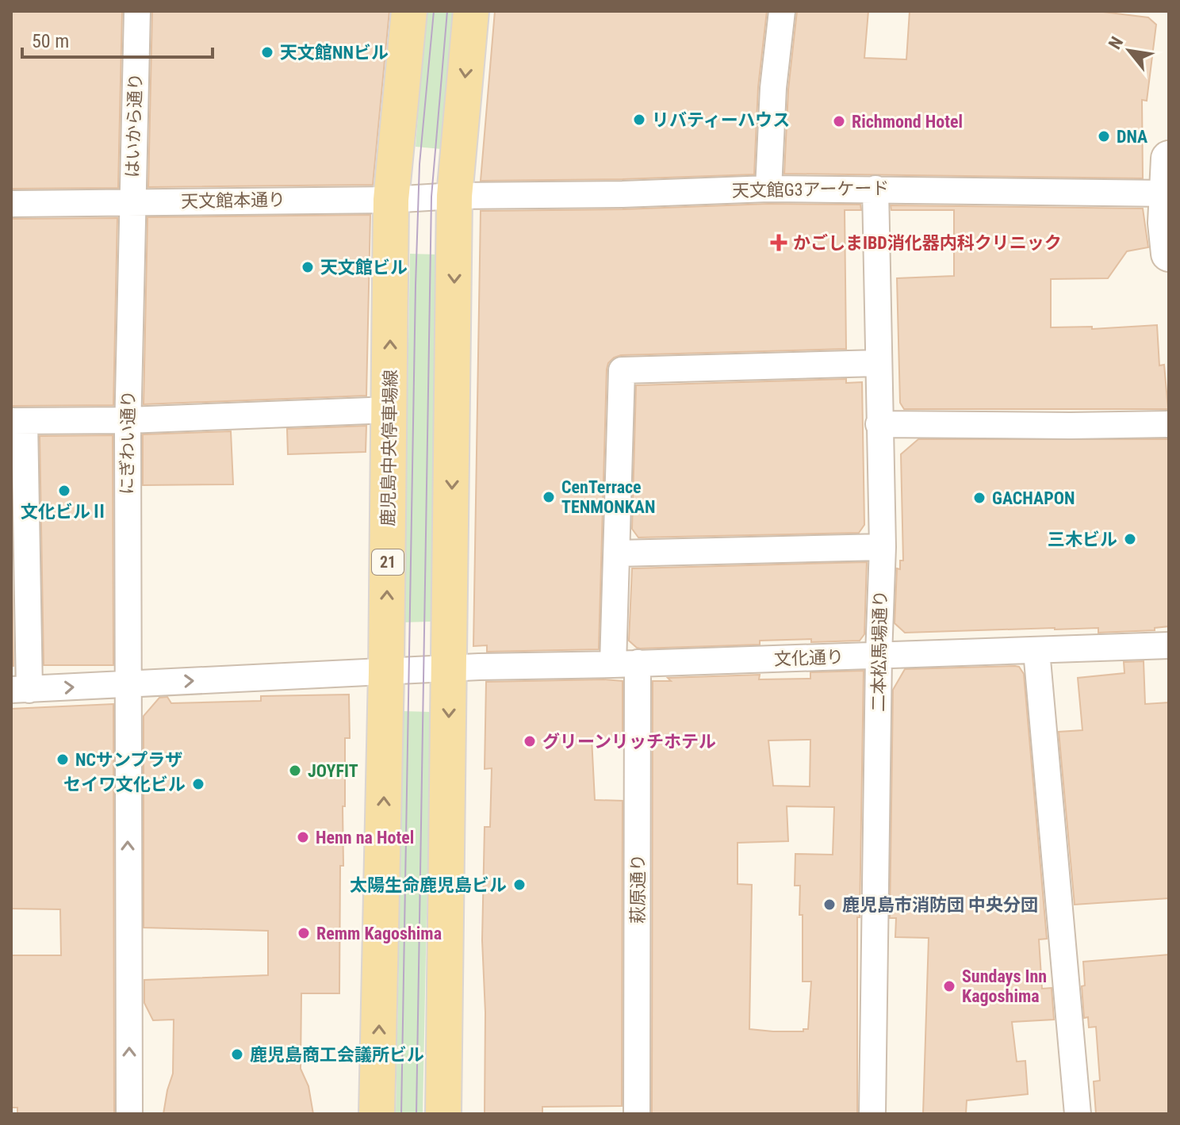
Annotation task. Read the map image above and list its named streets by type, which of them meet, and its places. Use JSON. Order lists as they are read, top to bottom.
{
  "streets": {
    "main road": ["鹿児島中央停車場線", "21"],
    "street": [
      "はいから通り",
      "天文館G3アーケード",
      "天文館本通り",
      "にぎわい通り",
      "二本松馬場通り",
      "文化通り",
      "萩原通り"
    ]
  },
  "crossings": [
    ["はいから通り", "天文館本通り"],
    ["はいから通り", "にぎわい通り"],
    ["天文館G3アーケード", "天文館本通り"],
    ["天文館G3アーケード", "二本松馬場通り"],
    ["天文館本通り", "にぎわい通り"],
    ["天文館本通り", "鹿児島中央停車場線"],
    ["にぎわい通り", "文化通り"],
    ["鹿児島中央停車場線", "文化通り"],
    ["二本松馬場通り", "文化通り"],
    ["二本松馬場通り", "萩原通り"],
    ["文化通り", "萩原通り"]
  ],
  "one_way": ["にぎわい通り"],
  "places": {
    "other": [
      "天文館NNビル",
      "リバティーハウス",
      "Richmond Hotel",
      "DNA",
      "天文館ビル",
      "文化ビルⅡ",
      "CenTerrace TENMONKAN",
      "GACHAPON",
      "三木ビル",
      "グリーンリッチホテル",
      "NCサンプラザ",
      "JOYFIT",
      "セイワ文化ビル",
      "Henn na Hotel",
      "太陽生命鹿児島ビル",
      "鹿児島市消防団 中央分団",
      "Remm Kagoshima",
      "Sundays Inn Kagoshima",
      "鹿児島商工会議所ビル"
    ],
    "health": ["かごしまIBD消化器内科クリニック"]
  },
  "scale_bar": "50 m",
  "north": "top left"
}
